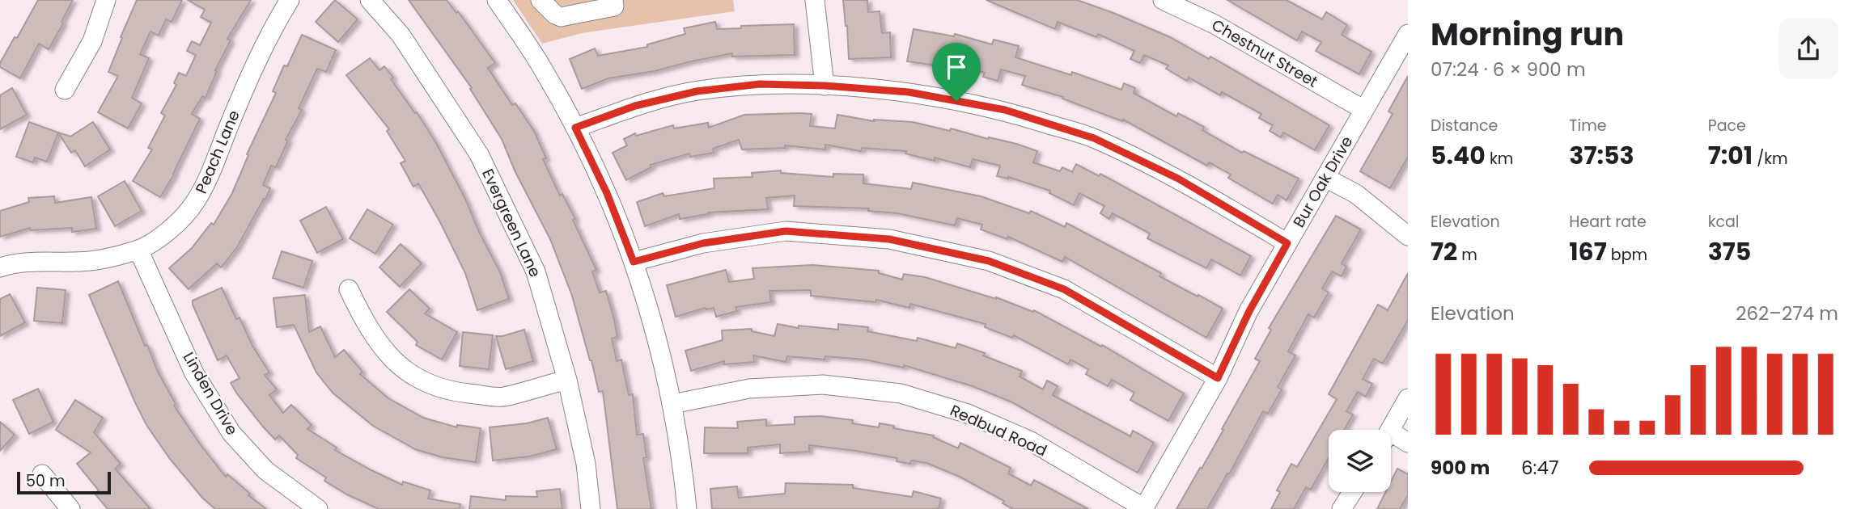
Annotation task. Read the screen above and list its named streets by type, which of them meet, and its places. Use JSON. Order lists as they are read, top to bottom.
{
  "streets": {
    "street": [
      "Chestnut Street",
      "Peach Lane",
      "Bur Oak Drive",
      "Evergreen Lane",
      "Linden Drive",
      "Redbud Road"
    ]
  },
  "crossings": [
    ["Chestnut Street", "Bur Oak Drive"],
    ["Peach Lane", "Linden Drive"],
    ["Bur Oak Drive", "Redbud Road"]
  ],
  "scale_bar": "50 m",
  "page": {
    "heading": ["Morning run", "07:24 · 6 × 900 m"],
    "stats": [
      ["Distance", "5.40 km"],
      ["Time", "37:53"],
      ["Pace", "7:01 /km"],
      ["Elevation", "72 m"],
      ["Heart rate", "167 bpm"],
      ["kcal", "375"]
    ],
    "chart": ["Elevation", "262–274 m"],
    "list": [
      {
        "name": "900 m",
        "note": "6:47"
      }
    ],
    "scale": "50 m"
  }
}
